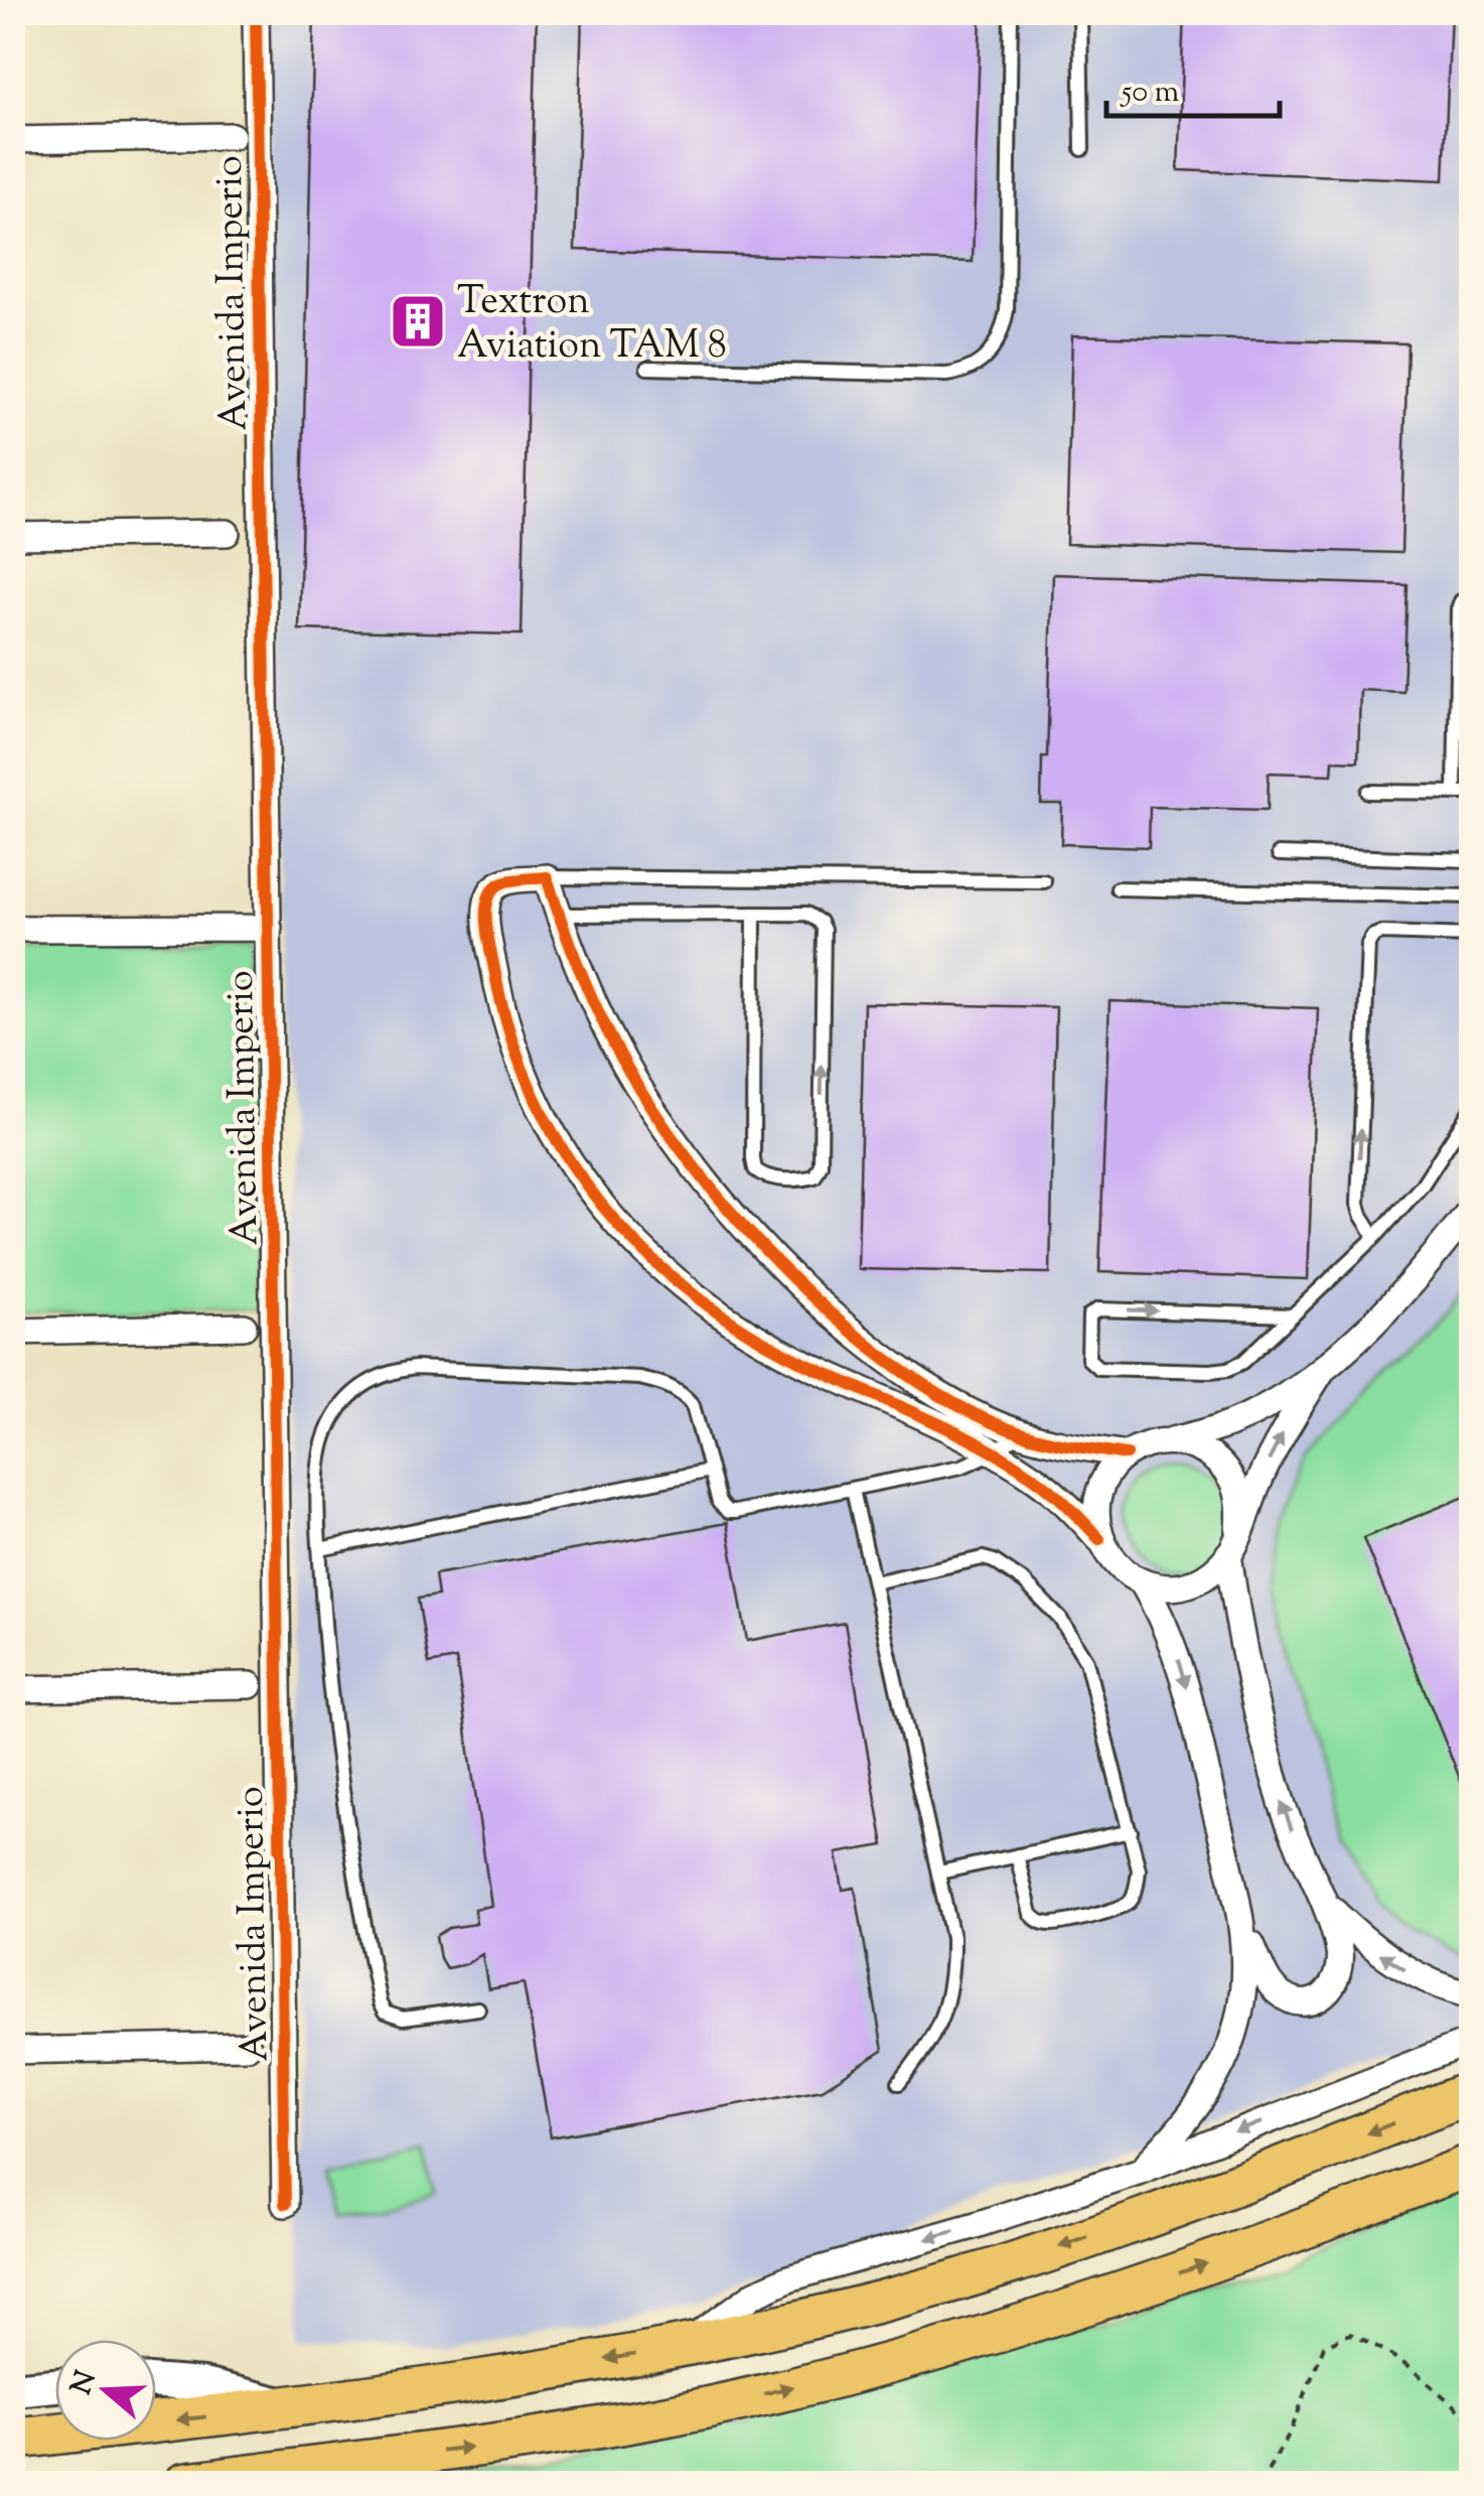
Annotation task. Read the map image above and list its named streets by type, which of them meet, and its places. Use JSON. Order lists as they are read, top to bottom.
{
  "streets": {
    "street": ["Avenida Imperio"]
  },
  "places": {
    "building": ["Textron Aviation TAM 8"]
  },
  "scale_bar": "50 m",
  "north": "left"
}
